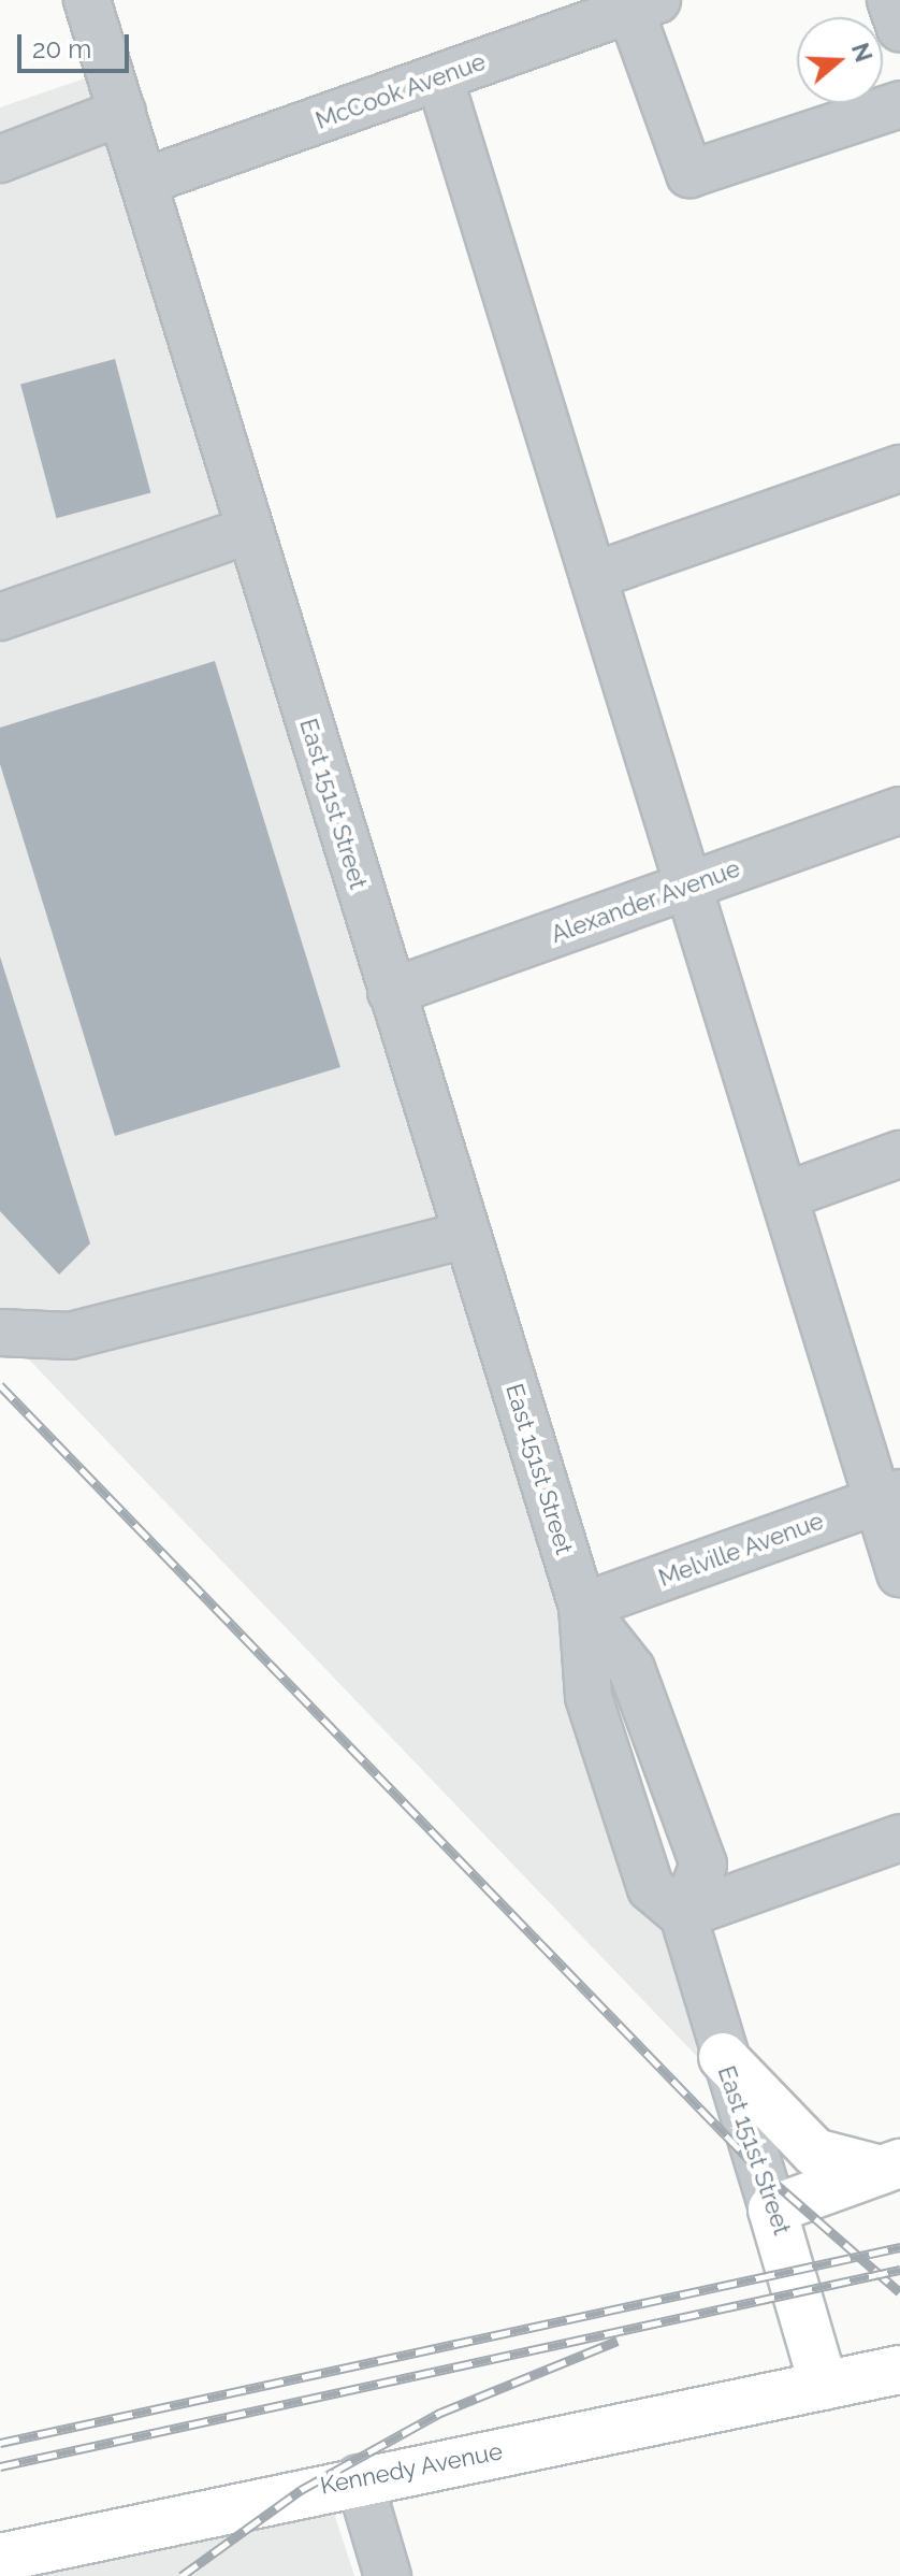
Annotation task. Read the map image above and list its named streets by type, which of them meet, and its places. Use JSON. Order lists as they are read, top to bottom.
{
  "streets": {
    "main road": ["East 151st Street", "Kennedy Avenue"],
    "street": ["McCook Avenue", "Alexander Avenue", "Melville Avenue"]
  },
  "crossings": [
    ["McCook Avenue", "East 151st Street"],
    ["East 151st Street", "Alexander Avenue"],
    ["East 151st Street", "Melville Avenue"],
    ["East 151st Street", "Kennedy Avenue"]
  ],
  "scale_bar": "20 m",
  "north": "right"
}
